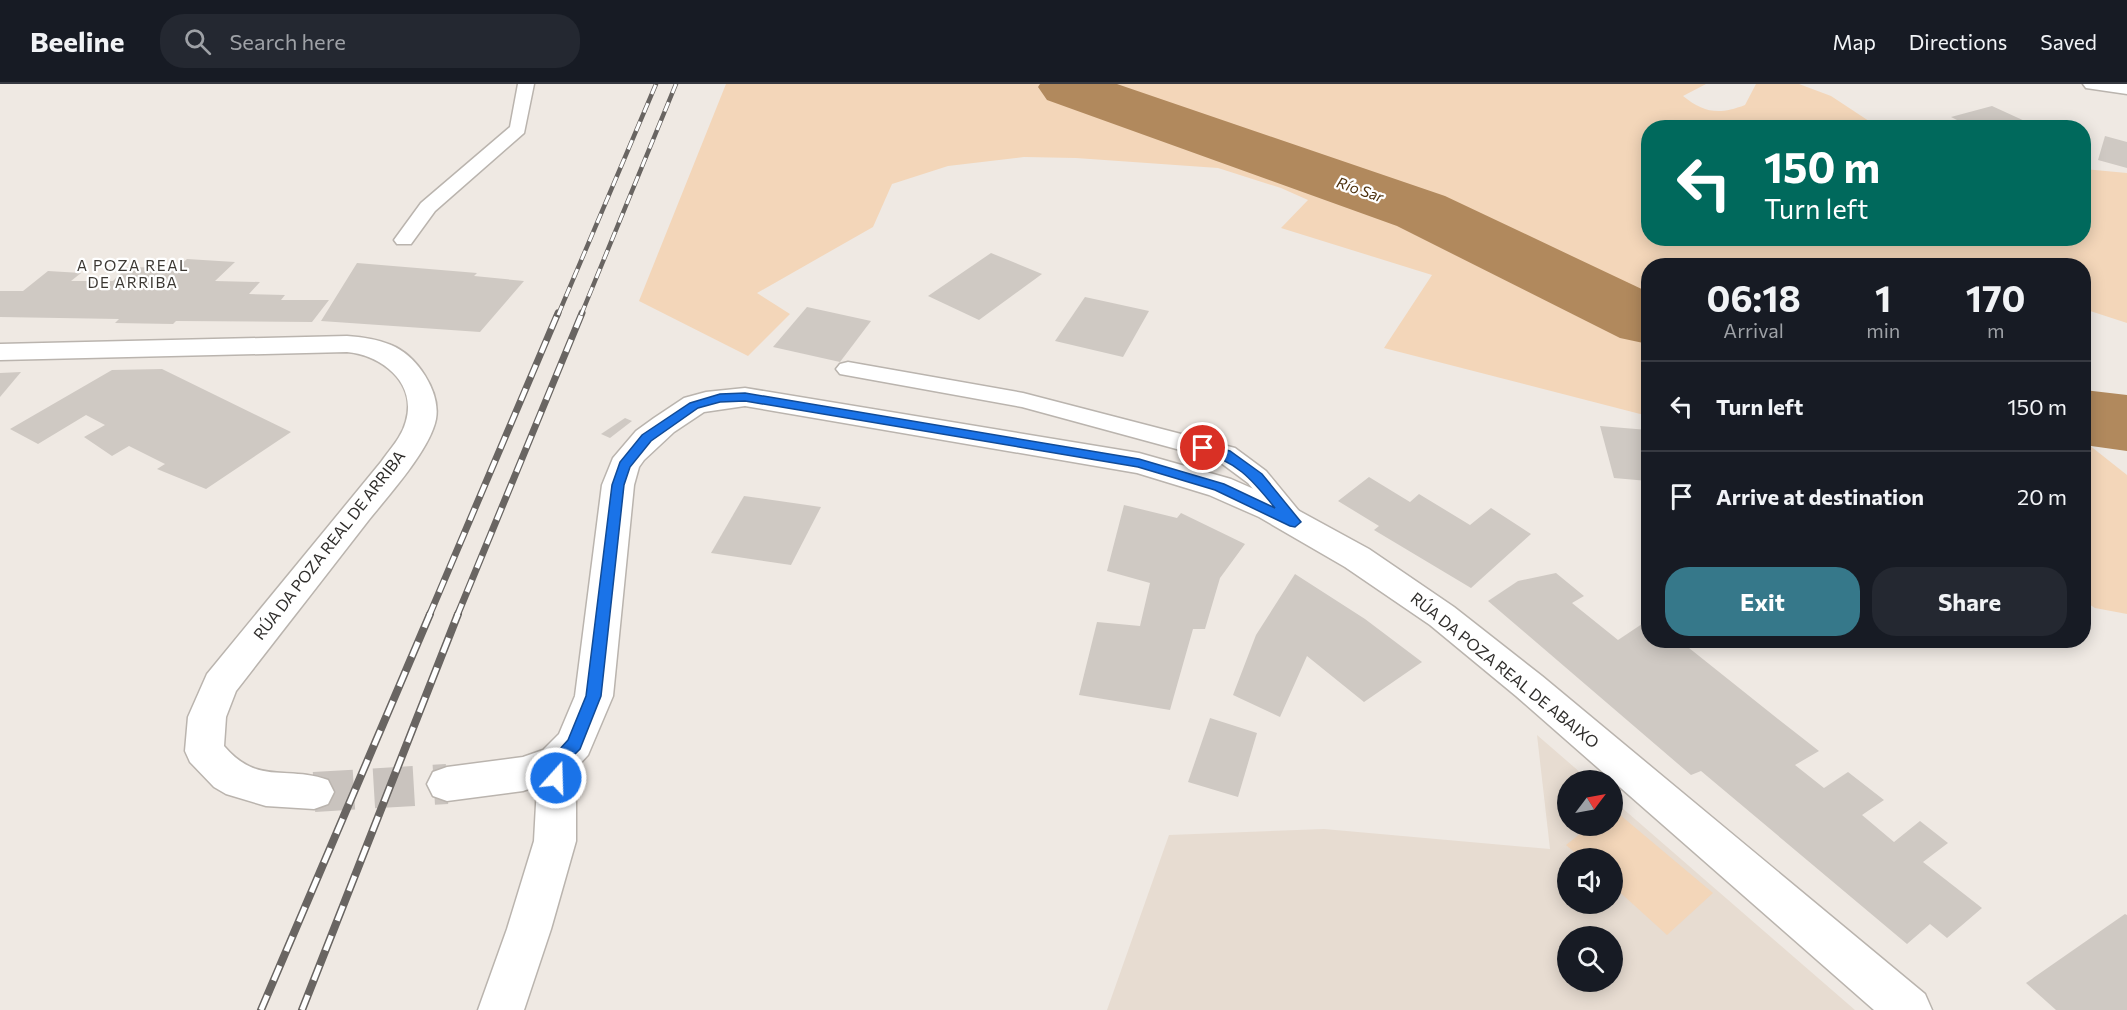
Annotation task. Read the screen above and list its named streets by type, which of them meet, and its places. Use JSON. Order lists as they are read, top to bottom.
{
  "streets": {
    "street": ["RÚA DA POZA REAL DE ARRIBA", "RÚA DA POZA REAL DE ABAIXO"]
  },
  "districts": ["A POZA REAL DE ARRIBA"],
  "water": ["Río Sar"],
  "north": "top right",
  "page": {
    "header": "Beeline",
    "search": "Search here",
    "nav": ["Map", "Directions", "Saved"],
    "turn": ["150 m", "Turn left"],
    "eta": [
      "06:18",
      "Arrival",
      "1",
      "min",
      "170",
      "m"
    ],
    "list": [
      {
        "name": "Turn left",
        "value": "150 m"
      },
      {
        "name": "Arrive at destination",
        "value": "20 m"
      }
    ],
    "buttons": ["Exit", "Share"]
  }
}
